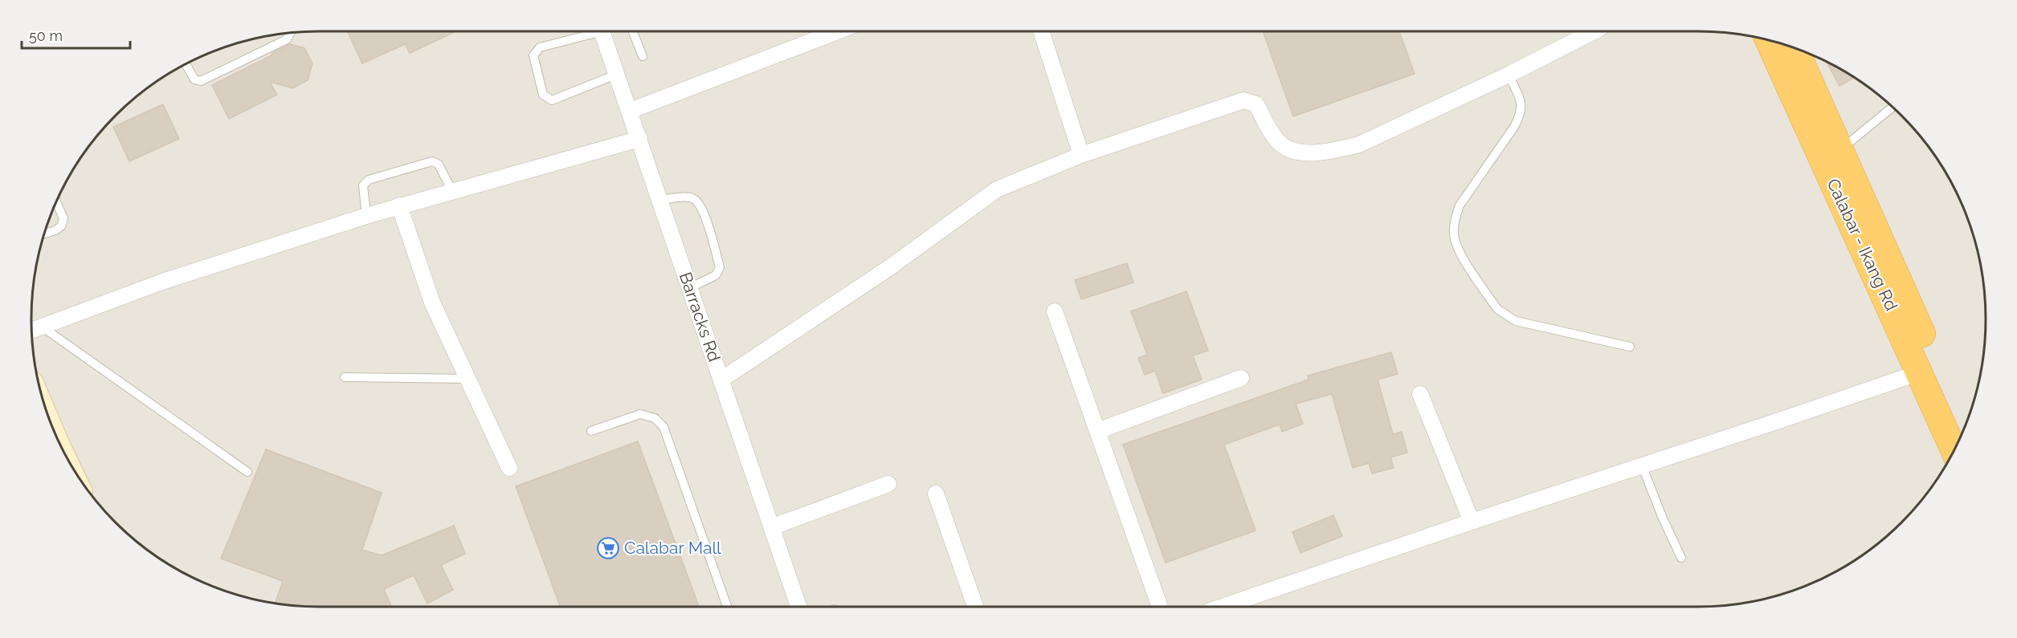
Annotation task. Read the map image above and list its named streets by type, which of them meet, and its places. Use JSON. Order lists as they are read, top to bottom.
{
  "streets": {
    "highway": ["Calabar - Ikang Rd"],
    "street": ["Barracks Rd"]
  },
  "places": {
    "supermarket": ["Calabar Mall"]
  },
  "scale_bar": "50 m"
}
